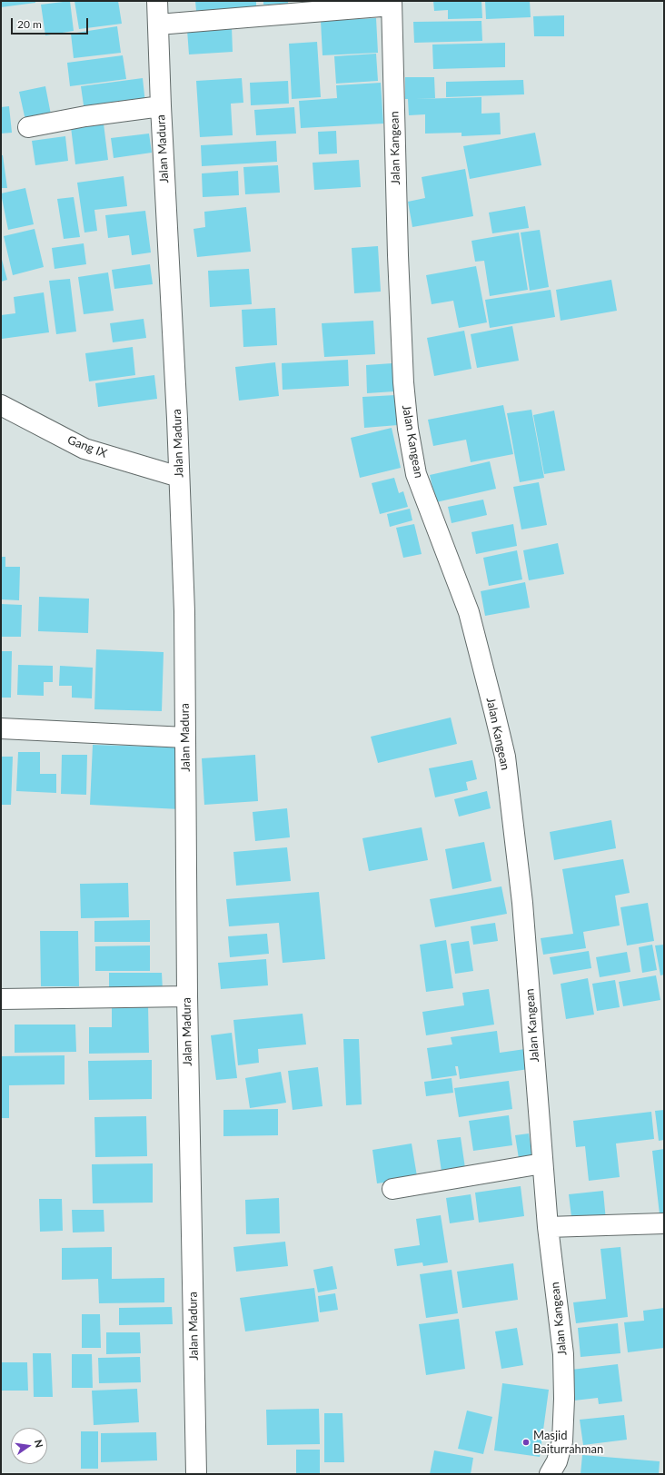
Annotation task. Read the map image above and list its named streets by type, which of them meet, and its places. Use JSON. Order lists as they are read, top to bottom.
{
  "streets": {
    "street": ["Jalan Kangean", "Jalan Madura", "Gang IX"]
  },
  "crossings": [
    ["Jalan Madura", "Gang IX"]
  ],
  "places": ["Masjid Baiturrahman"],
  "scale_bar": "20 m",
  "north": "right"
}
